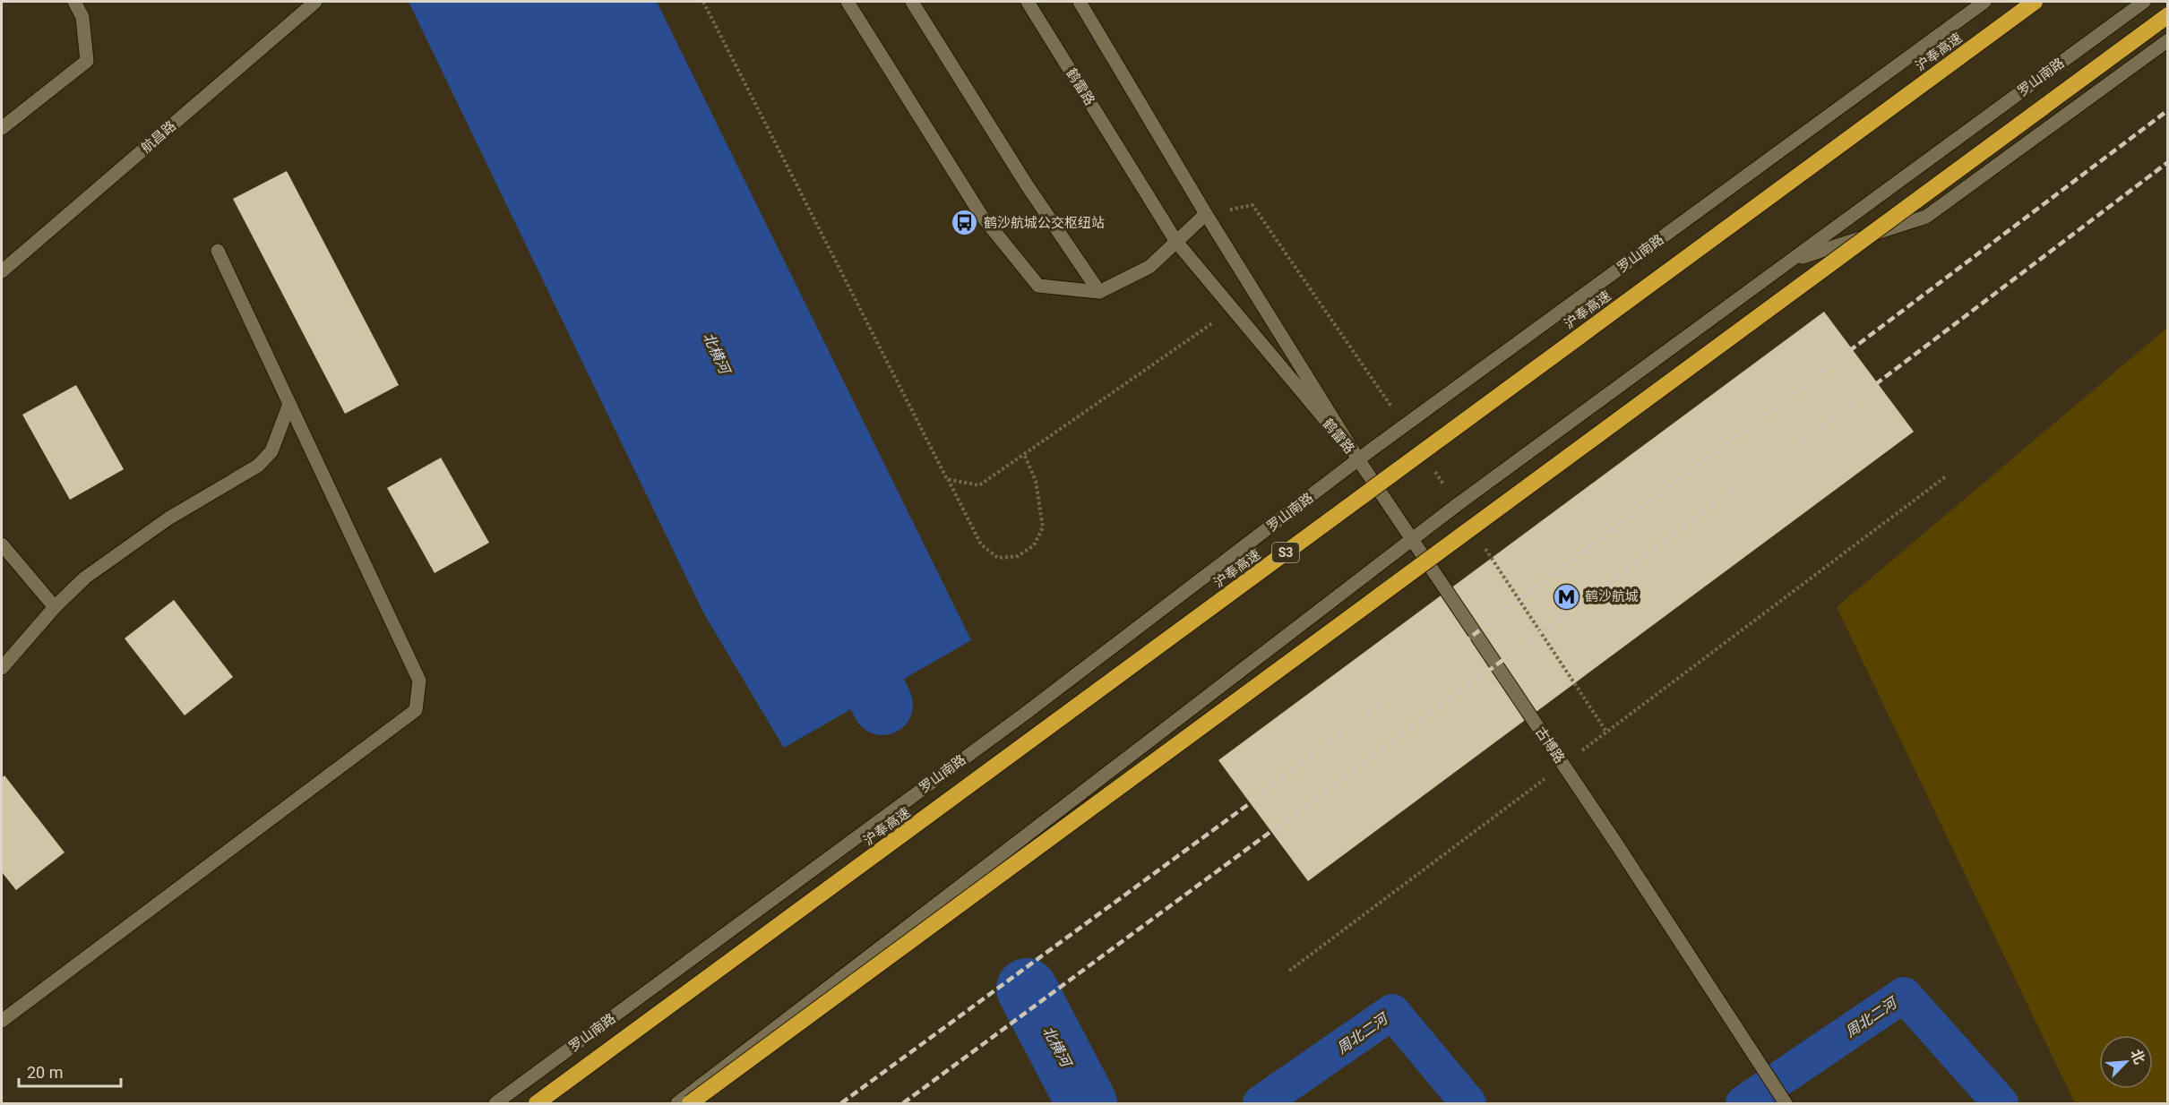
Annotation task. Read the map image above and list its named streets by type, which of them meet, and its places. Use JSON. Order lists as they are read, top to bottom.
{
  "streets": {
    "highway": ["沪奉高速", "S3"],
    "main road": [
      "罗山南路",
      "鹤雷路",
      "航昌路",
      "古博路"
    ]
  },
  "crossings": [
    ["罗山南路", "鹤雷路"],
    ["罗山南路", "古博路"],
    ["鹤雷路", "古博路"]
  ],
  "water": ["北横河", "周北二河"],
  "places": {
    "bus stop": ["鹤沙航城公交枢纽站"],
    "metro station": ["鹤沙航城"]
  },
  "scale_bar": "20 m",
  "north": "top right"
}
